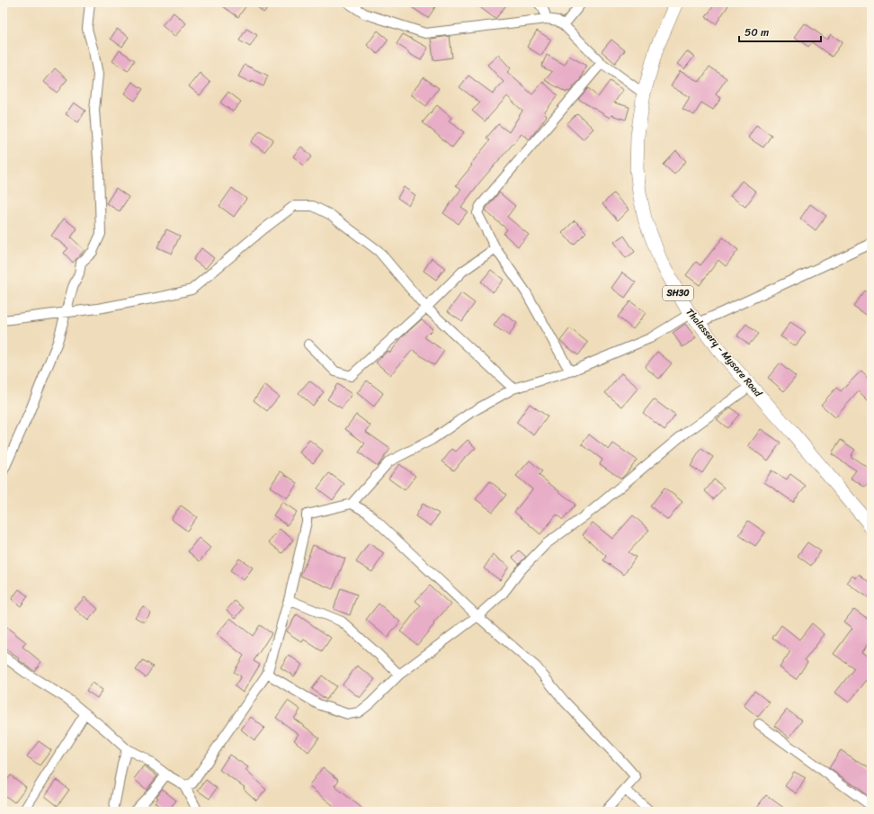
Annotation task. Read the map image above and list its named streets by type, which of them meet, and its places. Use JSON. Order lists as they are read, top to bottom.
{
  "streets": {
    "main road": ["SH30", "Thalassery - Mysore Road"]
  },
  "scale_bar": "50 m"
}
